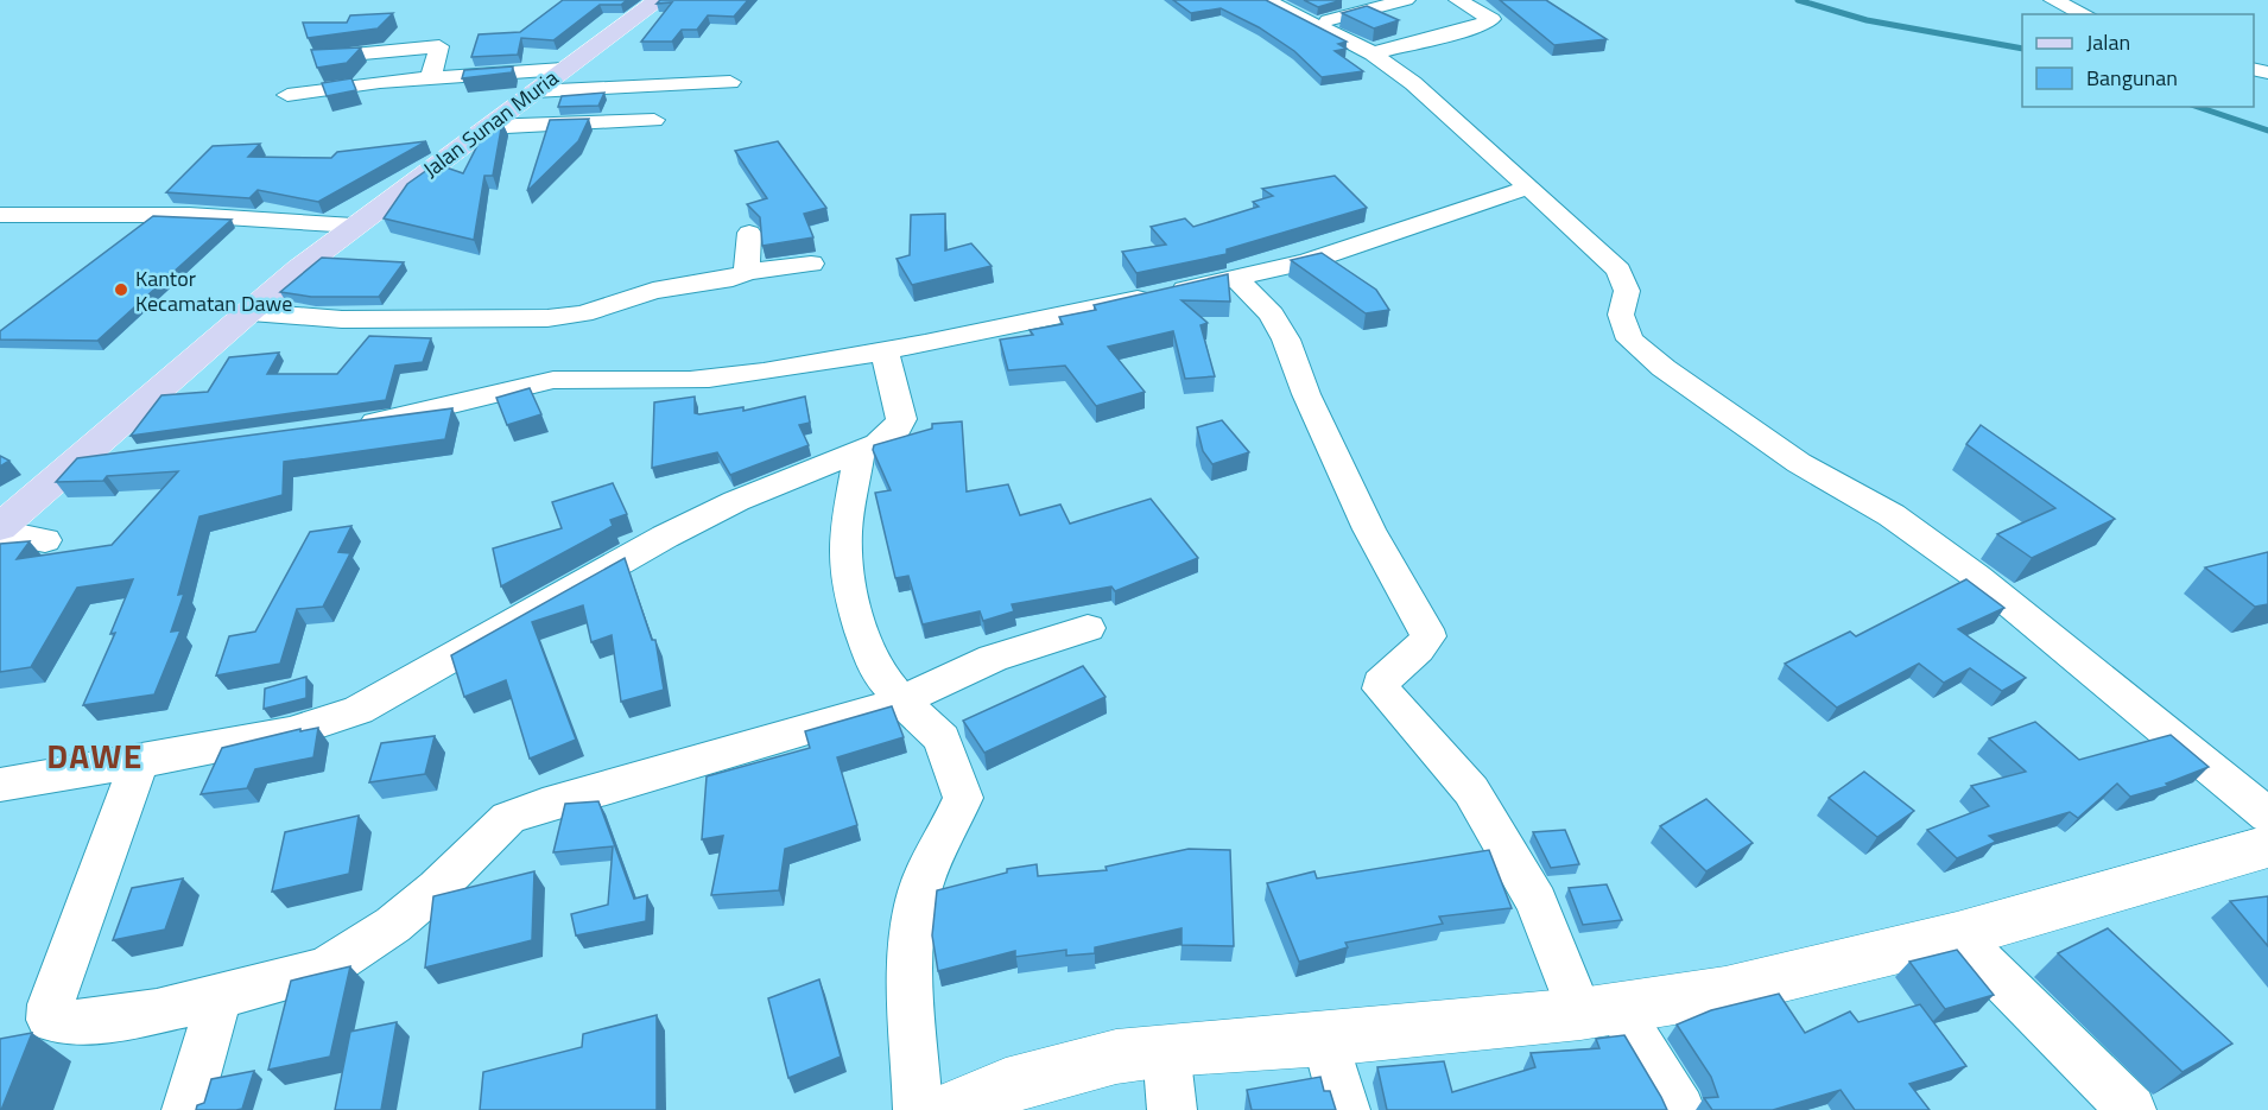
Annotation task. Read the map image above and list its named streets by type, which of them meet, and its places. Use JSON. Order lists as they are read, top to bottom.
{
  "streets": {
    "main road": ["Jalan Sunan Muria"]
  },
  "districts": ["DAWE"],
  "places": ["Kantor Kecamatan Dawe"],
  "legend": ["Jalan", "Bangunan"]
}
